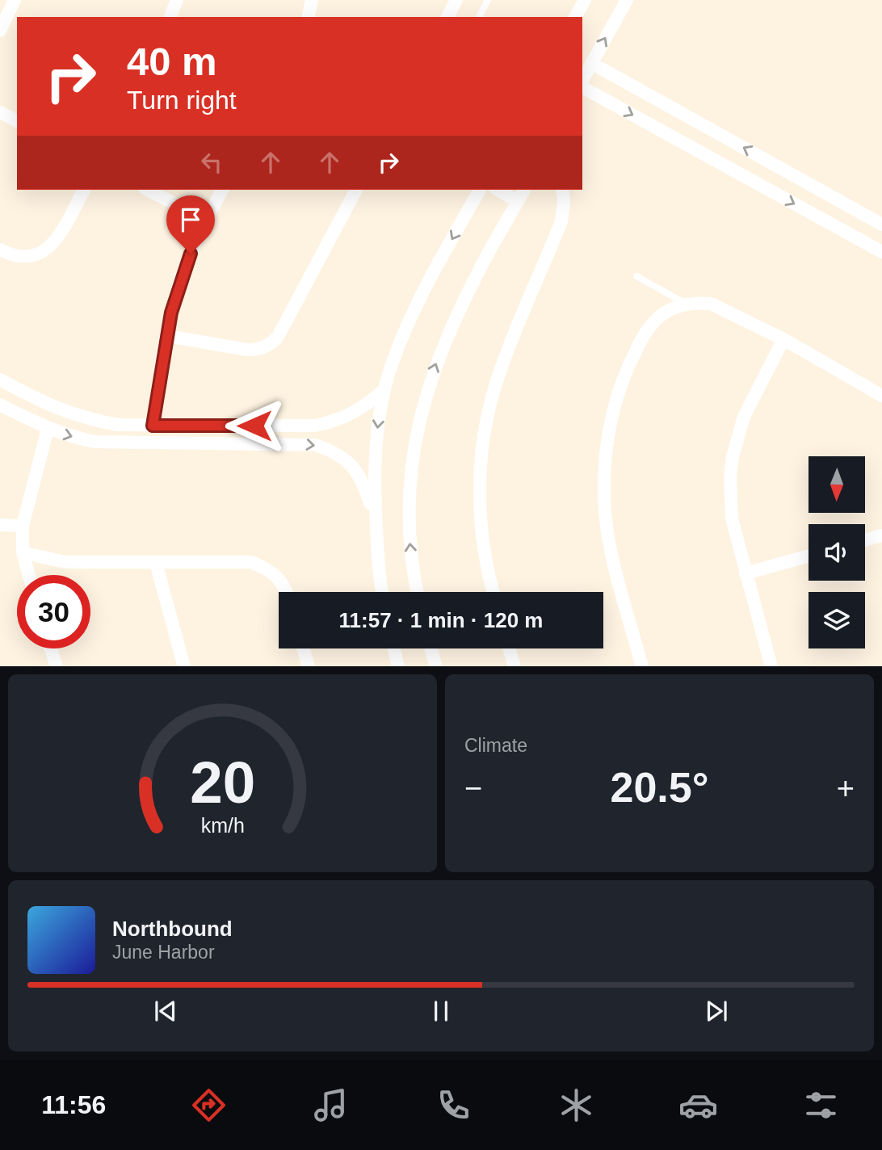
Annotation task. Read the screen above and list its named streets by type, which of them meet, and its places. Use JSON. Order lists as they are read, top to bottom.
{
  "north": "bottom",
  "page": {
    "turn": ["40 m", "Turn right"],
    "limit": "30",
    "trip": "11:57 · 1 min · 120 m",
    "tile": "Climate",
    "heat": ["−", "20.5°", "+"],
    "song": ["Northbound", "June Harbor"],
    "tabs": "11:56",
    "gauge": ["20", "km/h"]
  }
}
